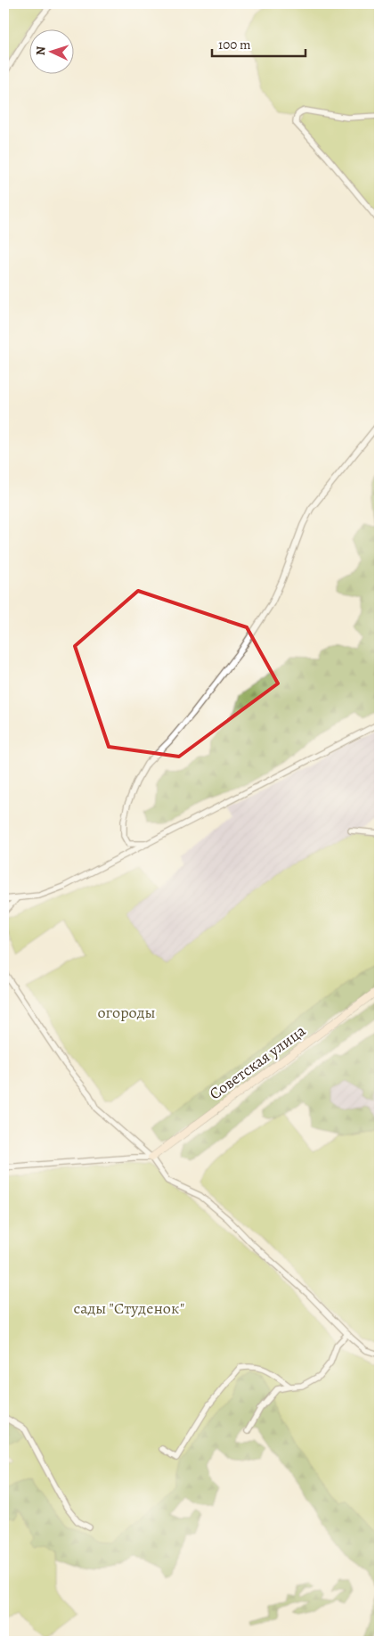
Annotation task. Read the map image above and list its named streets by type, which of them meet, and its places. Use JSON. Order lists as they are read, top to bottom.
{
  "streets": {
    "street": ["Советская улица"]
  },
  "parks": ["огороды", "сады \"Студенок\""],
  "scale_bar": "100 m",
  "north": "left"
}
